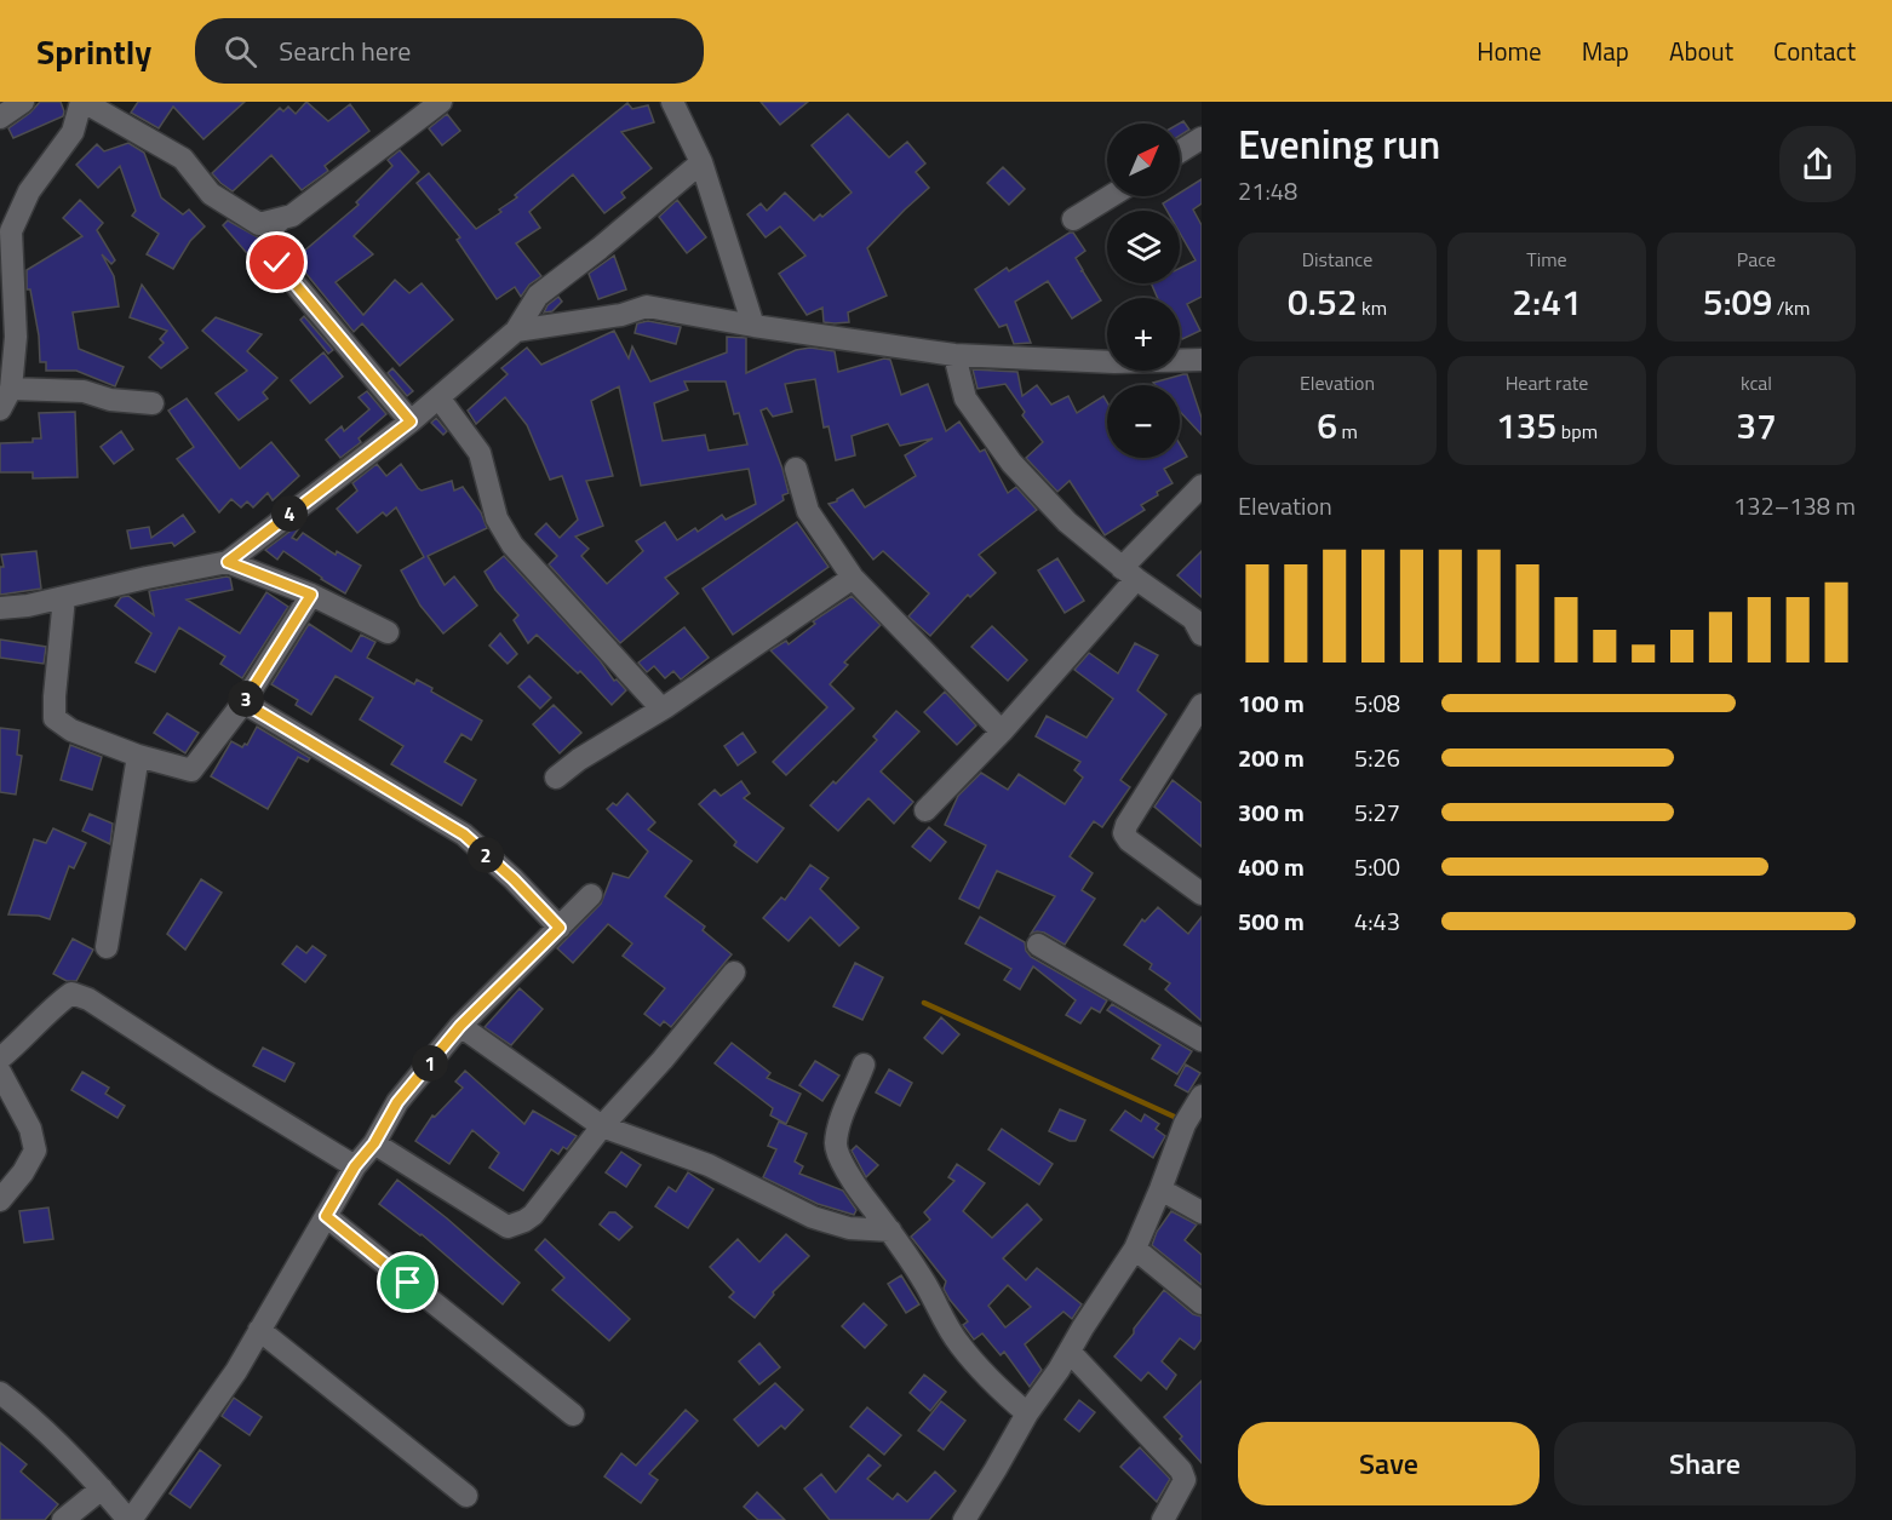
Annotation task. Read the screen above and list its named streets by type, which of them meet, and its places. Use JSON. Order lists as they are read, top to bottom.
{
  "north": "top right",
  "page": {
    "header": "Sprintly",
    "search": "Search here",
    "nav": [
      "Home",
      "Map",
      "About",
      "Contact"
    ],
    "heading": ["Evening run", "21:48"],
    "map_buttons": ["+", "−"],
    "stats": [
      ["Distance", "0.52 km"],
      ["Time", "2:41"],
      ["Pace", "5:09 /km"],
      ["Elevation", "6 m"],
      ["Heart rate", "135 bpm"],
      ["kcal", "37"]
    ],
    "chart": ["Elevation", "132–138 m"],
    "pins": [
      "4",
      "3",
      "2",
      "1"
    ],
    "list": [
      {
        "name": "100 m",
        "note": "5:08"
      },
      {
        "name": "200 m",
        "note": "5:26"
      },
      {
        "name": "300 m",
        "note": "5:27"
      },
      {
        "name": "400 m",
        "note": "5:00"
      },
      {
        "name": "500 m",
        "note": "4:43"
      }
    ],
    "buttons": ["Save", "Share"]
  }
}
